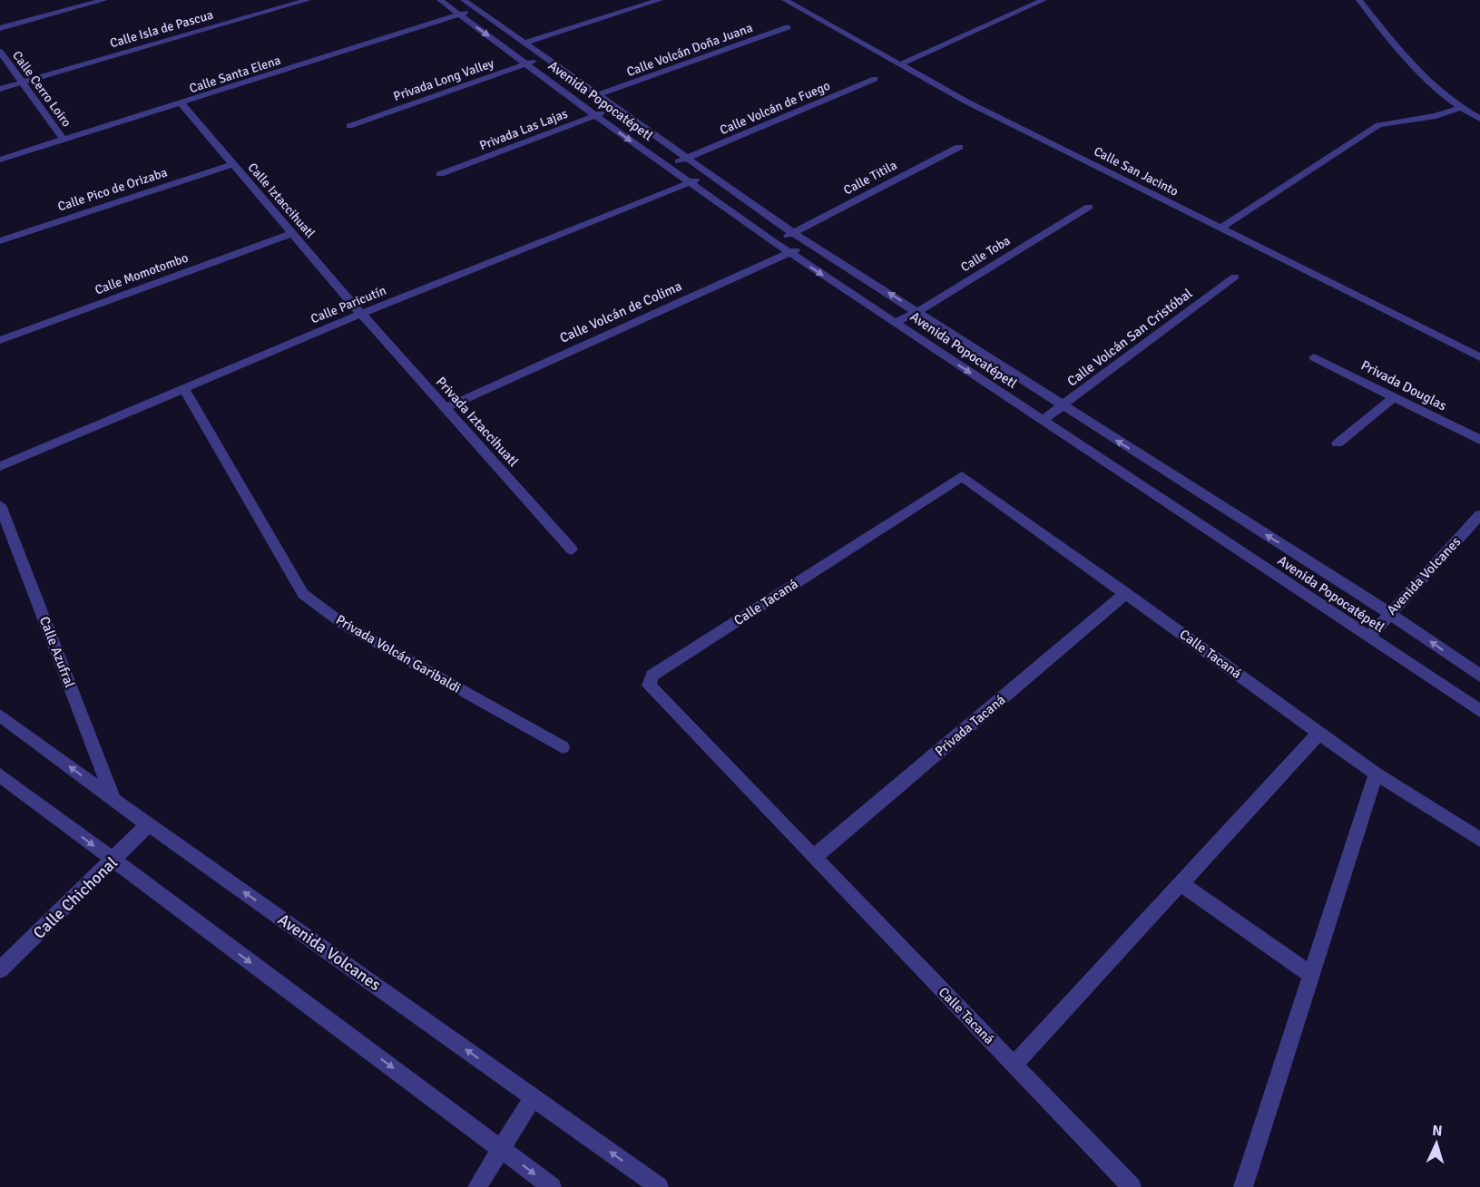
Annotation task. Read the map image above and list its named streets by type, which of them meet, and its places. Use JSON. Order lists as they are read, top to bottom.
{
  "streets": {
    "street": [
      "Calle Isla de Pascua",
      "Calle Volcán Doña Juana",
      "Calle Santa Elena",
      "Privada Long Valley",
      "Calle Cerro Loiro",
      "Avenida Popocatépetl",
      "Calle Volcán de Fuego",
      "Privada Las Lajas",
      "Calle San Jacinto",
      "Calle Titila",
      "Calle Pico de Orizaba",
      "Calle Iztaccihuatl",
      "Calle Toba",
      "Calle Momotombo",
      "Calle Paricutín",
      "Calle Volcán de Colima",
      "Calle Volcán San Cristóbal",
      "Privada Douglas",
      "Privada Iztaccihuatl",
      "Avenida Volcanes",
      "Calle Tacaná",
      "Calle Azufral",
      "Privada Volcán Garibaldi",
      "Privada Tacaná",
      "Calle Chichonal"
    ]
  },
  "crossings": [
    ["Calle Isla de Pascua", "Calle Cerro Loiro"],
    ["Calle Volcán Doña Juana", "Avenida Popocatépetl"],
    ["Calle Santa Elena", "Calle Cerro Loiro"],
    ["Calle Santa Elena", "Avenida Popocatépetl"],
    ["Calle Santa Elena", "Calle Iztaccihuatl"],
    ["Privada Long Valley", "Avenida Popocatépetl"],
    ["Avenida Popocatépetl", "Calle Volcán de Fuego"],
    ["Avenida Popocatépetl", "Privada Las Lajas"],
    ["Avenida Popocatépetl", "Calle Titila"],
    ["Avenida Popocatépetl", "Calle Toba"],
    ["Avenida Popocatépetl", "Calle Paricutín"],
    ["Avenida Popocatépetl", "Calle Volcán de Colima"],
    ["Avenida Popocatépetl", "Calle Volcán San Cristóbal"],
    ["Avenida Popocatépetl", "Avenida Volcanes"],
    ["Calle Pico de Orizaba", "Calle Iztaccihuatl"],
    ["Calle Iztaccihuatl", "Calle Momotombo"],
    ["Calle Iztaccihuatl", "Calle Paricutín"],
    ["Calle Iztaccihuatl", "Privada Iztaccihuatl"],
    ["Calle Paricutín", "Privada Iztaccihuatl"],
    ["Calle Paricutín", "Privada Volcán Garibaldi"],
    ["Calle Volcán de Colima", "Privada Iztaccihuatl"],
    ["Avenida Volcanes", "Calle Azufral"],
    ["Avenida Volcanes", "Calle Chichonal"],
    ["Calle Tacaná", "Privada Tacaná"]
  ],
  "north": "top"
}
